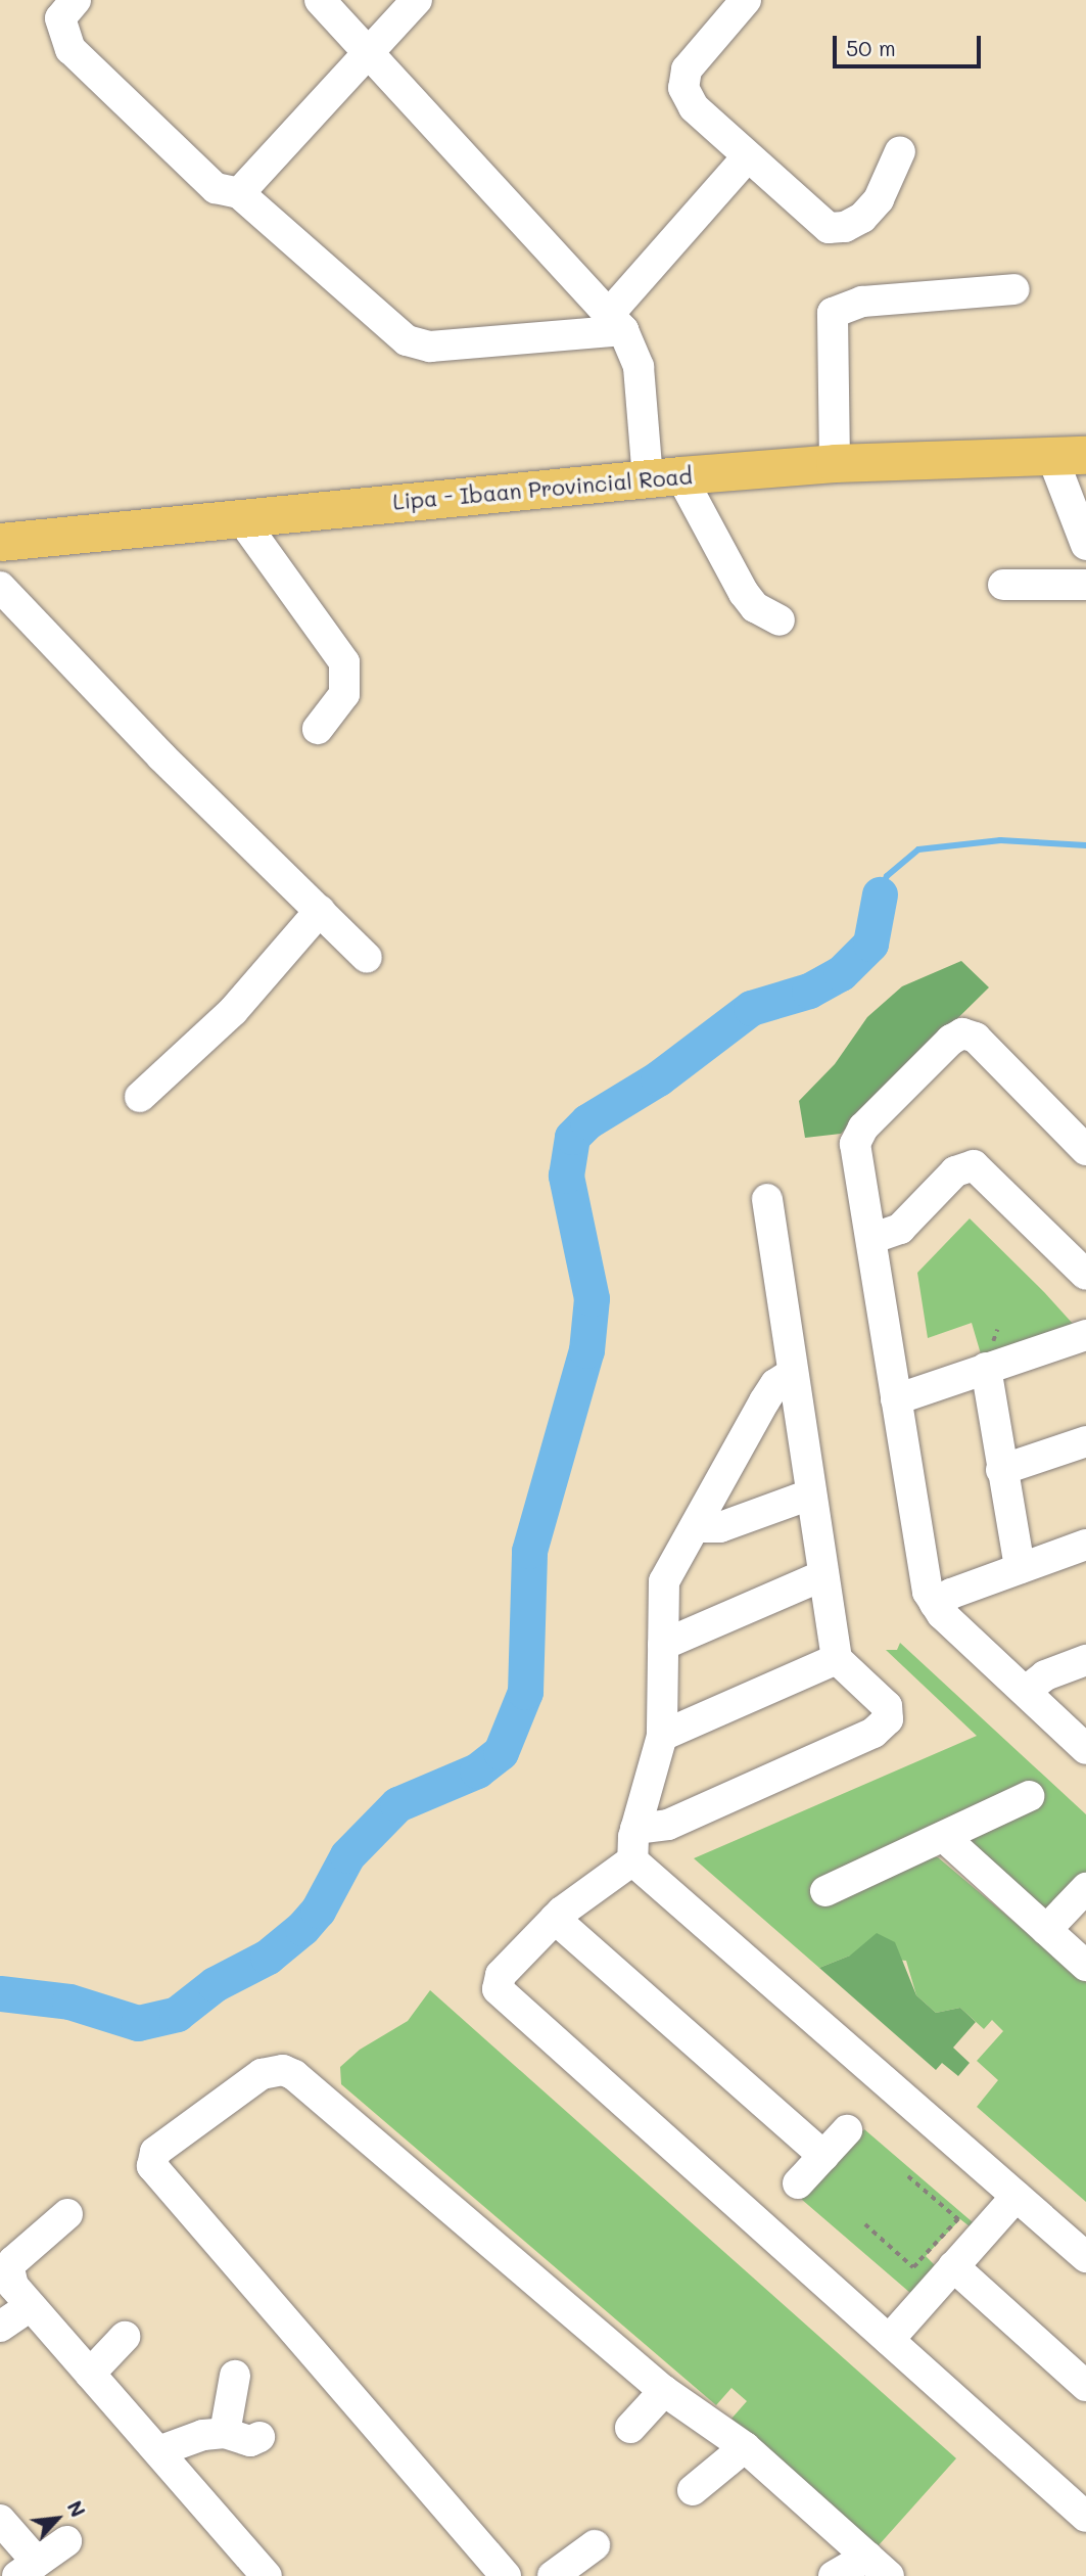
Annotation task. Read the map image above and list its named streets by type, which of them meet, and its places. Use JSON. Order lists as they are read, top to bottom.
{
  "streets": {
    "main road": ["Lipa - Ibaan Provincial Road"]
  },
  "scale_bar": "50 m",
  "north": "top right"
}
